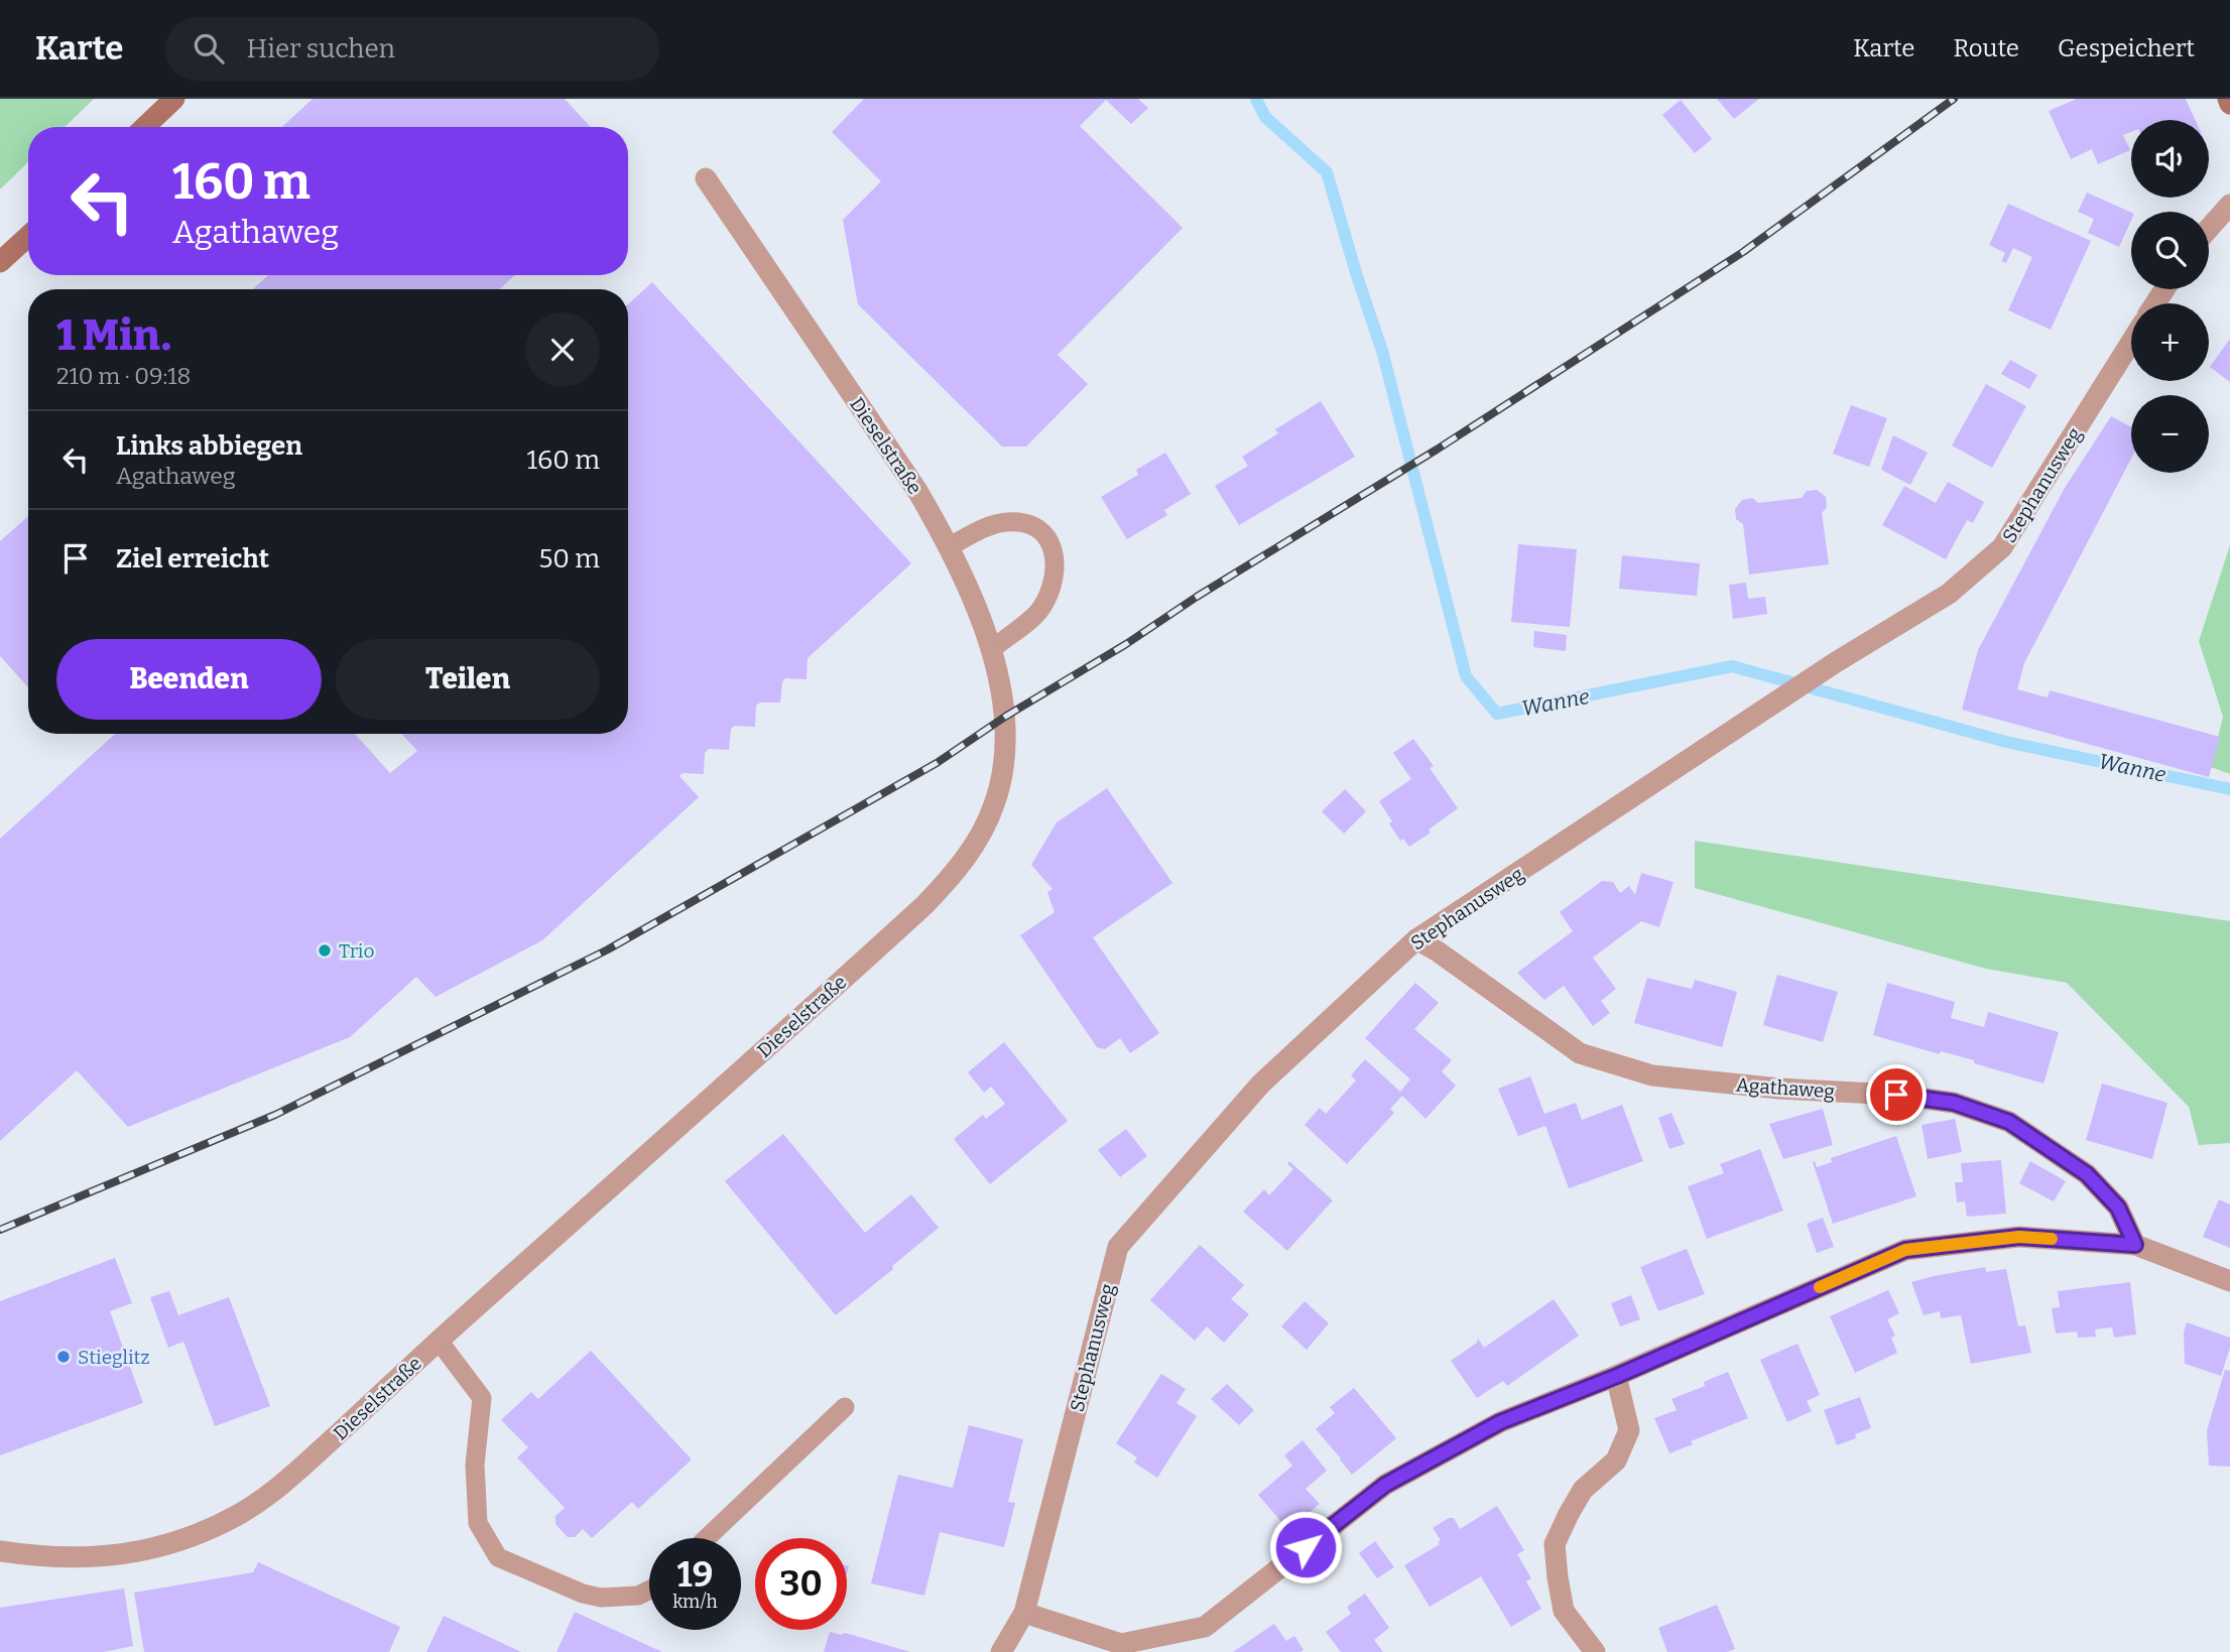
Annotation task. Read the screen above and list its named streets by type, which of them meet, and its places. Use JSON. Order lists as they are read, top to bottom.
{
  "streets": {
    "street": ["Dieselstraße", "Stephanusweg", "Agathaweg"]
  },
  "crossings": [
    ["Stephanusweg", "Agathaweg"]
  ],
  "water": ["Wanne"],
  "places": ["Trio", "Stieglitz"],
  "page": {
    "header": "Karte",
    "search": "Hier suchen",
    "nav": ["Karte", "Route", "Gespeichert"],
    "map_buttons": ["+", "−"],
    "turn": ["160 m", "Agathaweg"],
    "heading": ["1 Min.", "210 m · 09:18"],
    "list": [
      {
        "name": "Links abbiegen",
        "note": "Agathaweg",
        "value": "160 m"
      },
      {
        "name": "Ziel erreicht",
        "value": "50 m"
      }
    ],
    "buttons": ["Beenden", "Teilen"],
    "speed": "19 km/h",
    "limit": "30"
  }
}
